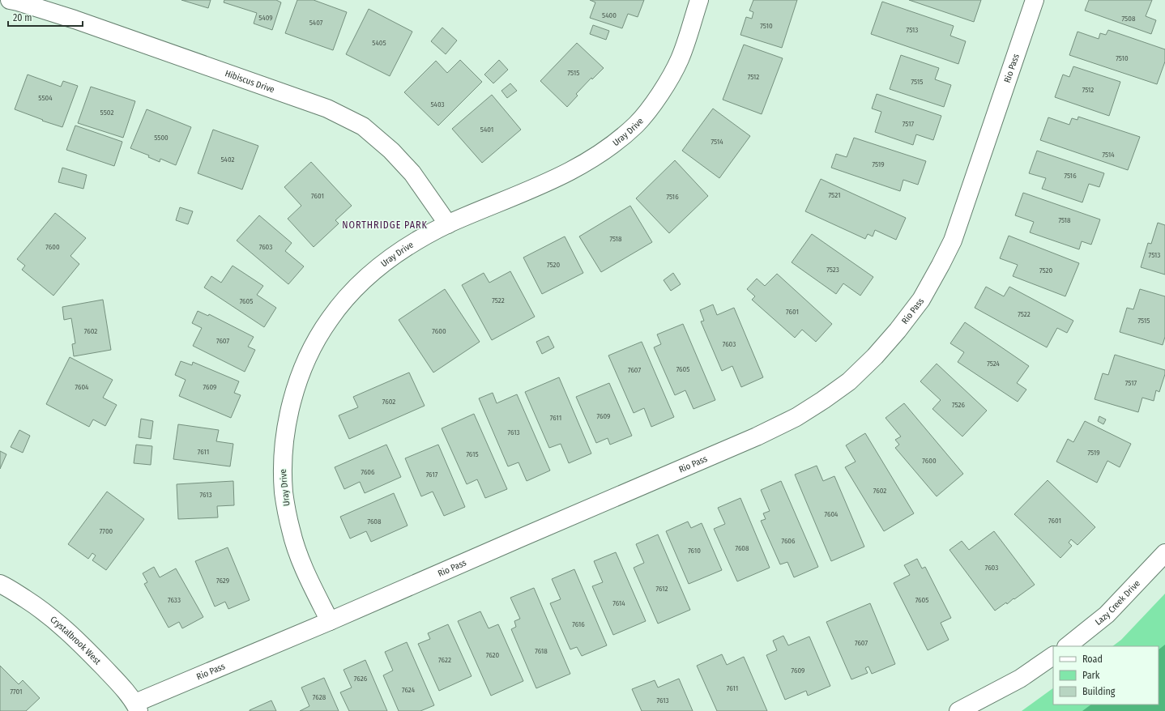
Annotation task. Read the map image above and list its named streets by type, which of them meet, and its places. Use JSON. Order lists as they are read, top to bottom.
{
  "streets": {
    "street": [
      "Rio Pass",
      "Hibiscus Drive",
      "Uray Drive",
      "Lazy Creek Drive",
      "Crystalbrook West"
    ]
  },
  "crossings": [
    ["Rio Pass", "Uray Drive"],
    ["Rio Pass", "Crystalbrook West"],
    ["Hibiscus Drive", "Uray Drive"]
  ],
  "districts": ["NORTHRIDGE PARK"],
  "house_numbers": [
    "5400",
    "5409",
    "7508",
    "5407",
    "7510",
    "7513",
    "5405",
    "7510",
    "7515",
    "7512",
    "7515",
    "7512",
    "5504",
    "5403",
    "5502",
    "7517",
    "5401",
    "5500",
    "7514",
    "7514",
    "5402",
    "7519",
    "7516",
    "7521",
    "7601",
    "7516",
    "7518",
    "7518",
    "7600",
    "7603",
    "7513",
    "7520",
    "7523",
    "7520",
    "7522",
    "7605",
    "7601",
    "7522",
    "7515",
    "7602",
    "7600",
    "7607",
    "7603",
    "7524",
    "7605",
    "7607",
    "7517",
    "7604",
    "7609",
    "7602",
    "7526",
    "7609",
    "7611",
    "7613",
    "7611",
    "7519",
    "7615",
    "7600",
    "7606",
    "7617",
    "7602",
    "7613",
    "7604",
    "7601",
    "7608",
    "7700",
    "7606",
    "7608",
    "7610",
    "7603",
    "7629",
    "7612",
    "7633",
    "7605",
    "7614",
    "7616",
    "7607",
    "7618",
    "7620",
    "7622",
    "7609",
    "7626",
    "7611",
    "7624",
    "7701",
    "7628",
    "7613"
  ],
  "legend": ["Road", "Park", "Building"],
  "scale_bar": "20 m"
}
